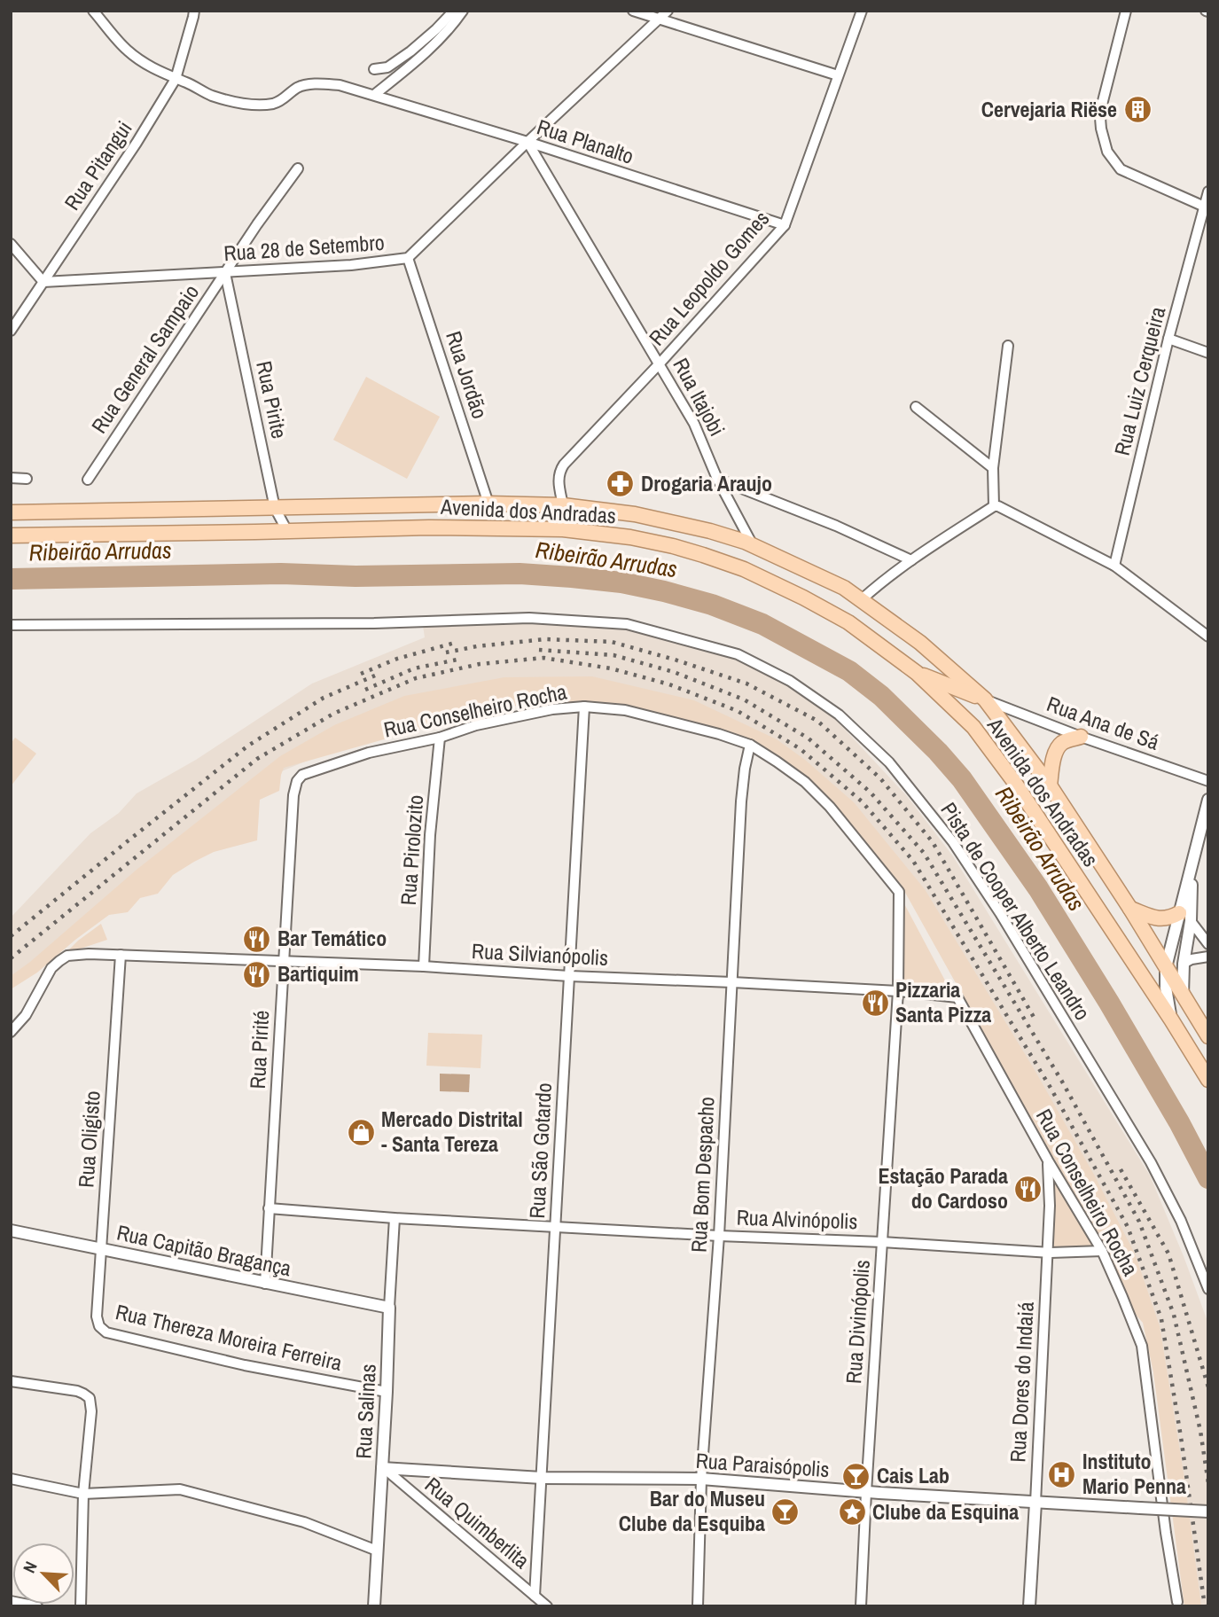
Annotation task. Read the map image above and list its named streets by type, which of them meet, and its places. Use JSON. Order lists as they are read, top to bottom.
{
  "streets": {
    "main road": ["Avenida dos Andradas"],
    "street": [
      "Rua Planalto",
      "Rua Pitangui",
      "Rua 28 de Setembro",
      "Rua Leopoldo Gomes",
      "Rua General Sampaio",
      "Rua Jordão",
      "Rua Luiz Cerqueira",
      "Rua Itajobi",
      "Rua Pirite",
      "Rua Conselheiro Rocha",
      "Rua Ana de Sá",
      "Rua Pirolozito",
      "Pista de Cooper Alberto Leandro",
      "Rua Silvianópolis",
      "Rua Pirité",
      "Rua Oligisto",
      "Rua São Gotardo",
      "Rua Bom Despacho",
      "Rua Alvinópolis",
      "Rua Capitão Bragança",
      "Rua Divinópolis",
      "Rua Thereza Moreira Ferreira",
      "Rua Dores do Indaiá",
      "Rua Salinas",
      "Rua Paraisópolis",
      "Rua Quimberlita"
    ]
  },
  "crossings": [
    ["Rua Planalto", "Rua Pitangui"],
    ["Rua Planalto", "Rua 28 de Setembro"],
    ["Rua Planalto", "Rua Leopoldo Gomes"],
    ["Rua Planalto", "Rua Itajobi"],
    ["Rua Pitangui", "Rua 28 de Setembro"],
    ["Rua 28 de Setembro", "Rua General Sampaio"],
    ["Rua 28 de Setembro", "Rua Jordão"],
    ["Rua 28 de Setembro", "Rua Itajobi"],
    ["Rua 28 de Setembro", "Rua Pirite"],
    ["Rua Leopoldo Gomes", "Rua Itajobi"],
    ["Rua Leopoldo Gomes", "Avenida dos Andradas"],
    ["Rua General Sampaio", "Rua Pirite"],
    ["Rua Jordão", "Avenida dos Andradas"],
    ["Rua Itajobi", "Avenida dos Andradas"],
    ["Rua Pirite", "Avenida dos Andradas"],
    ["Avenida dos Andradas", "Rua Ana de Sá"],
    ["Rua Conselheiro Rocha", "Rua Pirolozito"],
    ["Rua Conselheiro Rocha", "Rua Silvianópolis"],
    ["Rua Conselheiro Rocha", "Rua Pirité"],
    ["Rua Conselheiro Rocha", "Rua São Gotardo"],
    ["Rua Conselheiro Rocha", "Rua Bom Despacho"],
    ["Rua Conselheiro Rocha", "Rua Alvinópolis"],
    ["Rua Conselheiro Rocha", "Rua Divinópolis"],
    ["Rua Conselheiro Rocha", "Rua Dores do Indaiá"],
    ["Rua Pirolozito", "Rua Silvianópolis"],
    ["Rua Silvianópolis", "Rua Pirité"],
    ["Rua Silvianópolis", "Rua Oligisto"],
    ["Rua Silvianópolis", "Rua São Gotardo"],
    ["Rua Silvianópolis", "Rua Bom Despacho"],
    ["Rua Silvianópolis", "Rua Divinópolis"],
    ["Rua Pirité", "Rua Alvinópolis"],
    ["Rua Pirité", "Rua Capitão Bragança"],
    ["Rua Oligisto", "Rua Capitão Bragança"],
    ["Rua Oligisto", "Rua Thereza Moreira Ferreira"],
    ["Rua São Gotardo", "Rua Alvinópolis"],
    ["Rua São Gotardo", "Rua Paraisópolis"],
    ["Rua São Gotardo", "Rua Quimberlita"],
    ["Rua Bom Despacho", "Rua Alvinópolis"],
    ["Rua Bom Despacho", "Rua Paraisópolis"],
    ["Rua Alvinópolis", "Rua Divinópolis"],
    ["Rua Alvinópolis", "Rua Dores do Indaiá"],
    ["Rua Alvinópolis", "Rua Salinas"],
    ["Rua Capitão Bragança", "Rua Salinas"],
    ["Rua Divinópolis", "Rua Paraisópolis"],
    ["Rua Thereza Moreira Ferreira", "Rua Salinas"],
    ["Rua Dores do Indaiá", "Rua Paraisópolis"],
    ["Rua Salinas", "Rua Paraisópolis"],
    ["Rua Salinas", "Rua Quimberlita"],
    ["Rua Paraisópolis", "Rua Quimberlita"]
  ],
  "water": ["Ribeirão Arrudas"],
  "places": {
    "building": ["Cervejaria Riëse"],
    "pharmacy": ["Drogaria Araujo"],
    "restaurant": [
      "Bar Temático",
      "Bartiquim",
      "Pizzaria Santa Pizza",
      "Estação Parada do Cardoso"
    ],
    "shop": ["Mercado Distrital - Santa Tereza"],
    "hospital": ["Instituto Mario Penna"],
    "bar": ["Cais Lab", "Bar do Museu Clube da Esquiba"],
    "place": ["Clube da Esquina"]
  },
  "north": "top left"
}
